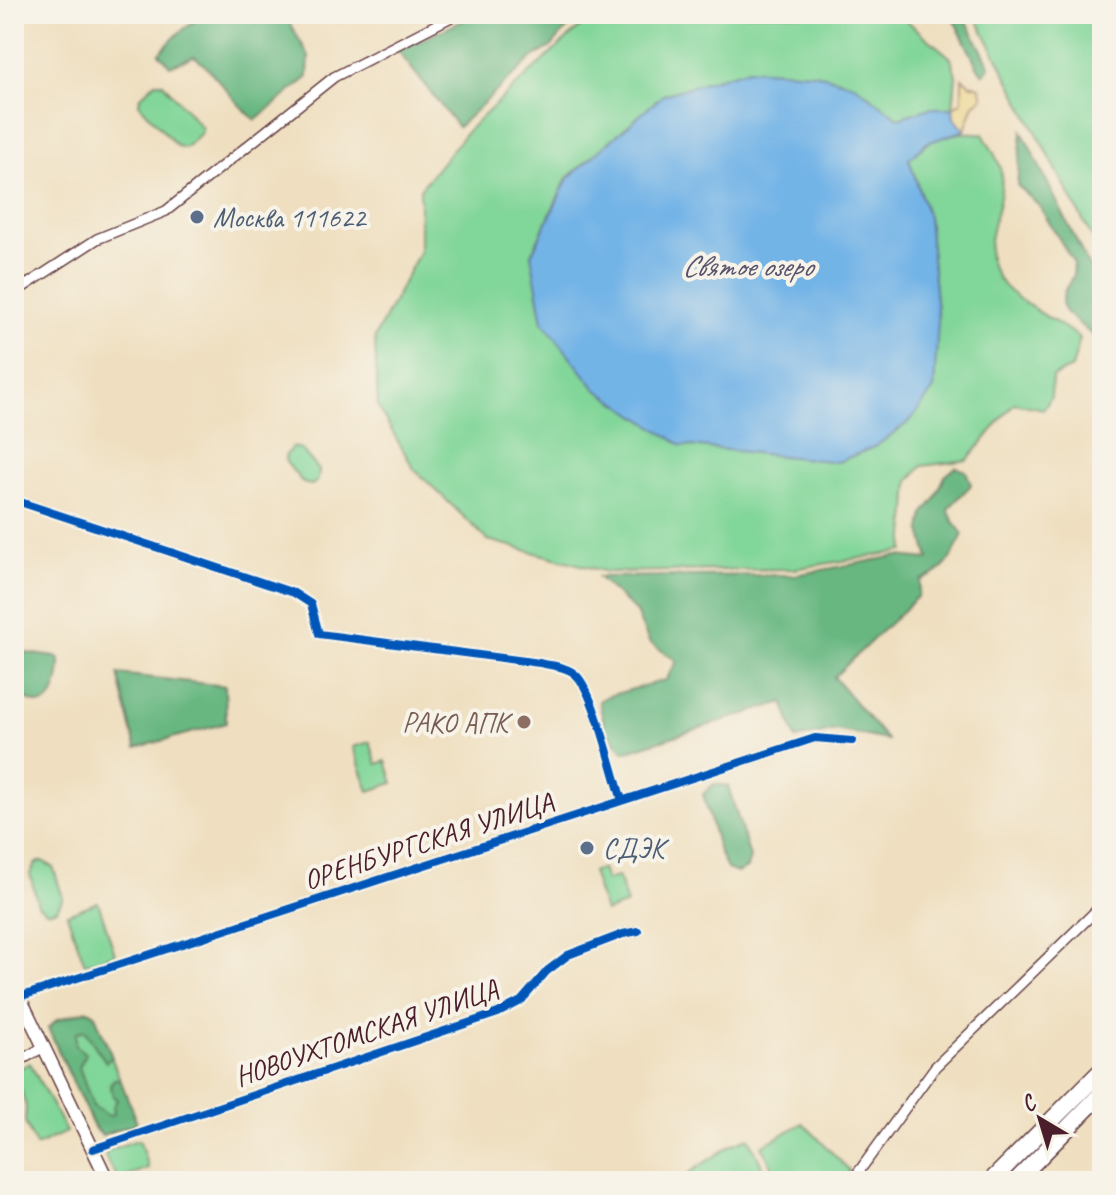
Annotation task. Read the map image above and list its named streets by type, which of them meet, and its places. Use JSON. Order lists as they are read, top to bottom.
{
  "streets": {
    "street": ["ОРЕНБУРГСКАЯ УЛИЦА", "НОВОУХТОМСКАЯ УЛИЦА"]
  },
  "water": ["Святое озеро"],
  "places": ["Москва 111622", "РАКО АПК", "СДЭК"],
  "north": "top left"
}
